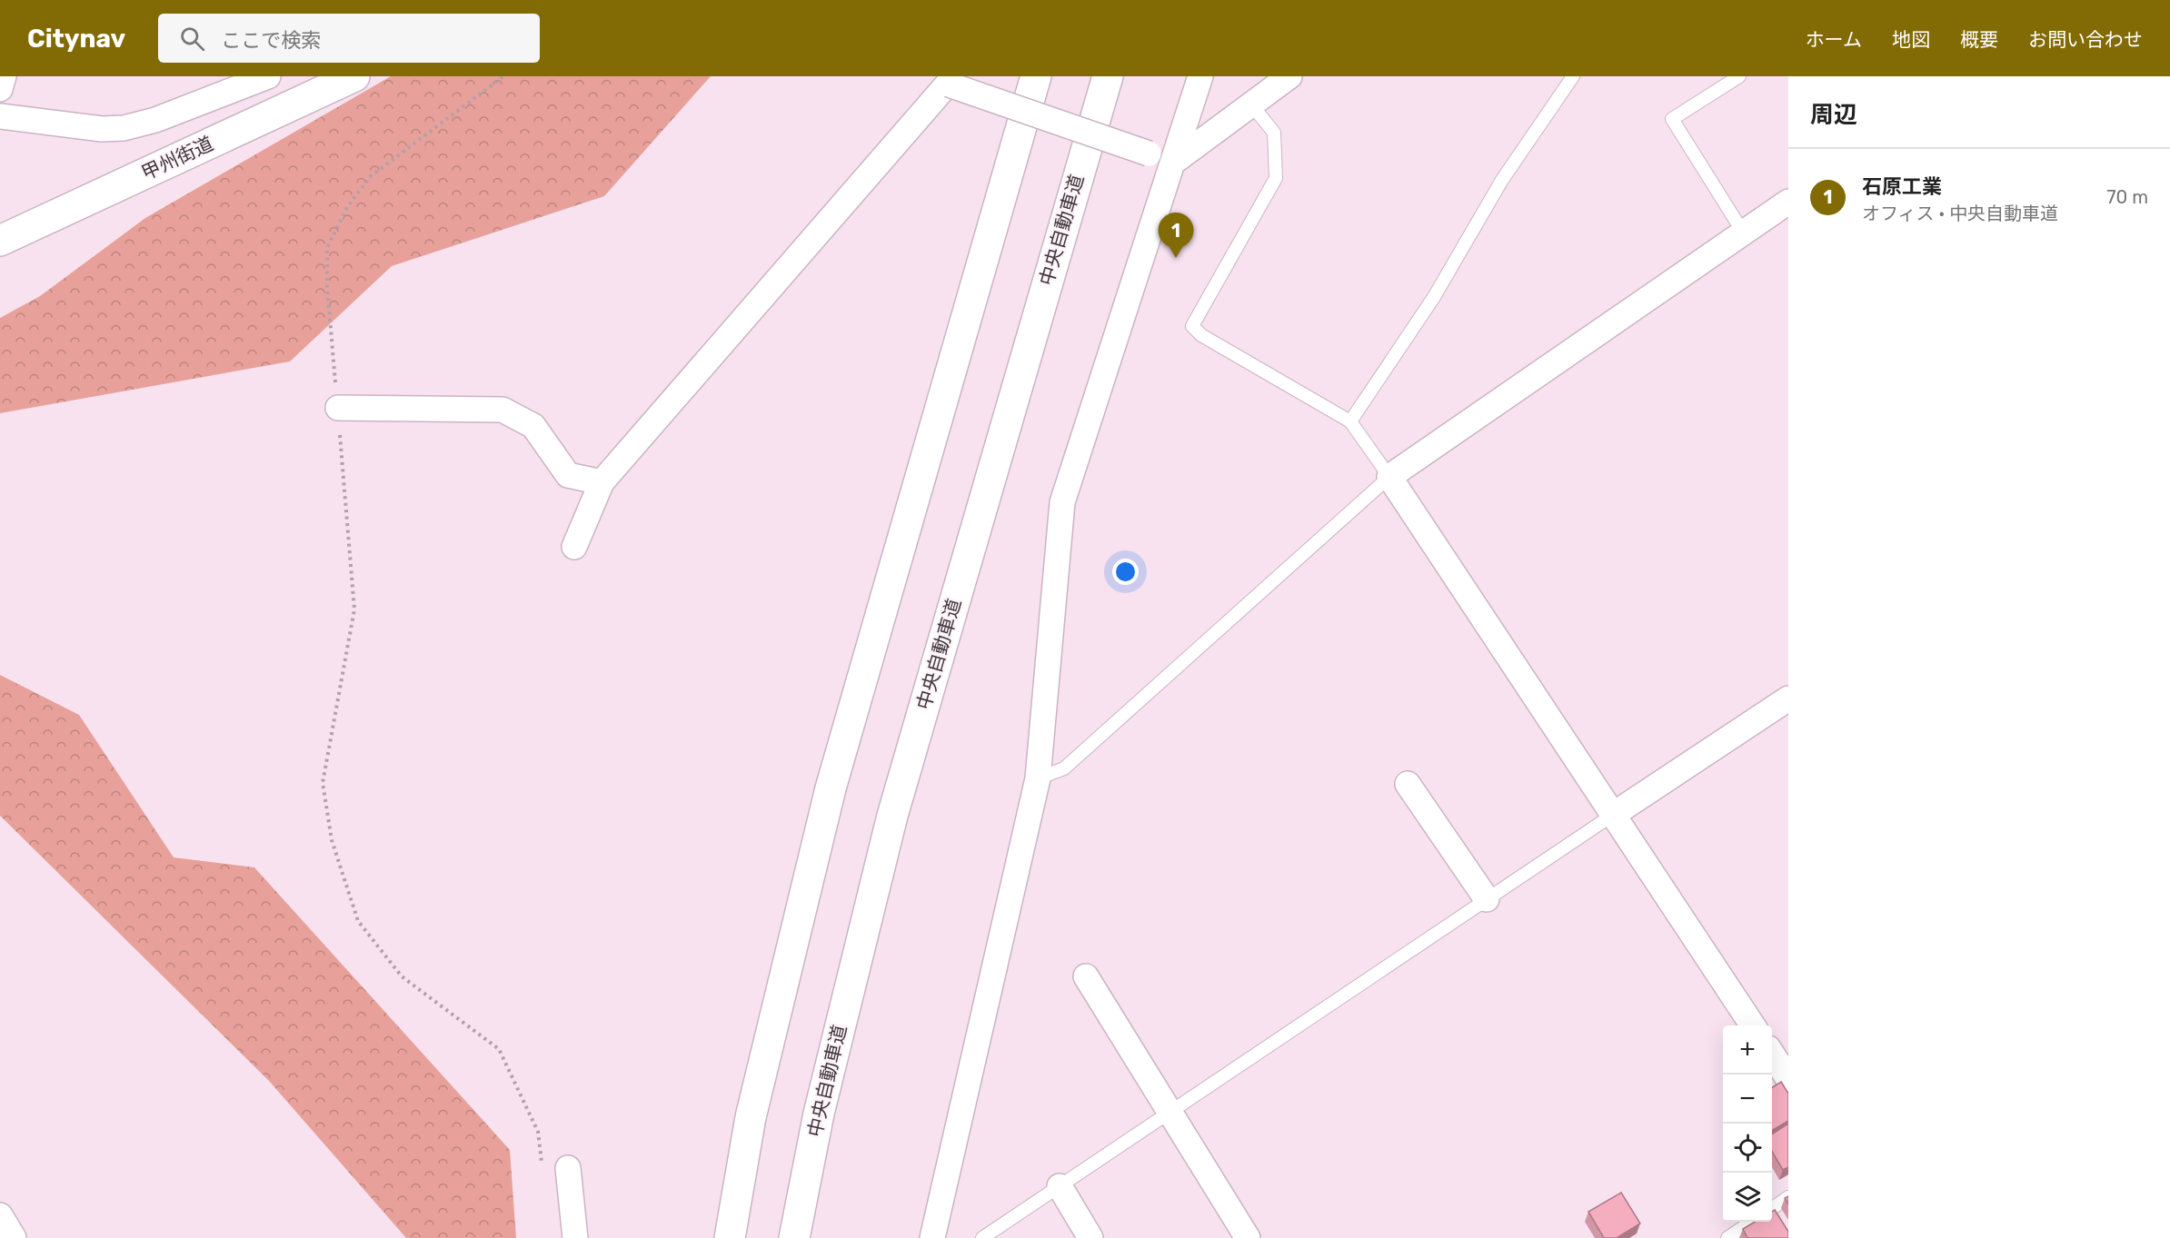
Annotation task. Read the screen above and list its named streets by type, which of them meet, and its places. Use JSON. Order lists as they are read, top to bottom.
{
  "streets": {
    "highway": ["甲州街道", "中央自動車道"]
  },
  "page": {
    "header": "Citynav",
    "search": "ここで検索",
    "nav": [
      "ホーム",
      "地図",
      "概要",
      "お問い合わせ"
    ],
    "heading": "周辺",
    "list": [
      {
        "mark": "1",
        "name": "石原工業",
        "note": "オフィス · 中央自動車道",
        "value": "70 m"
      }
    ],
    "pins": "1",
    "map_buttons": ["+", "−"]
  }
}
